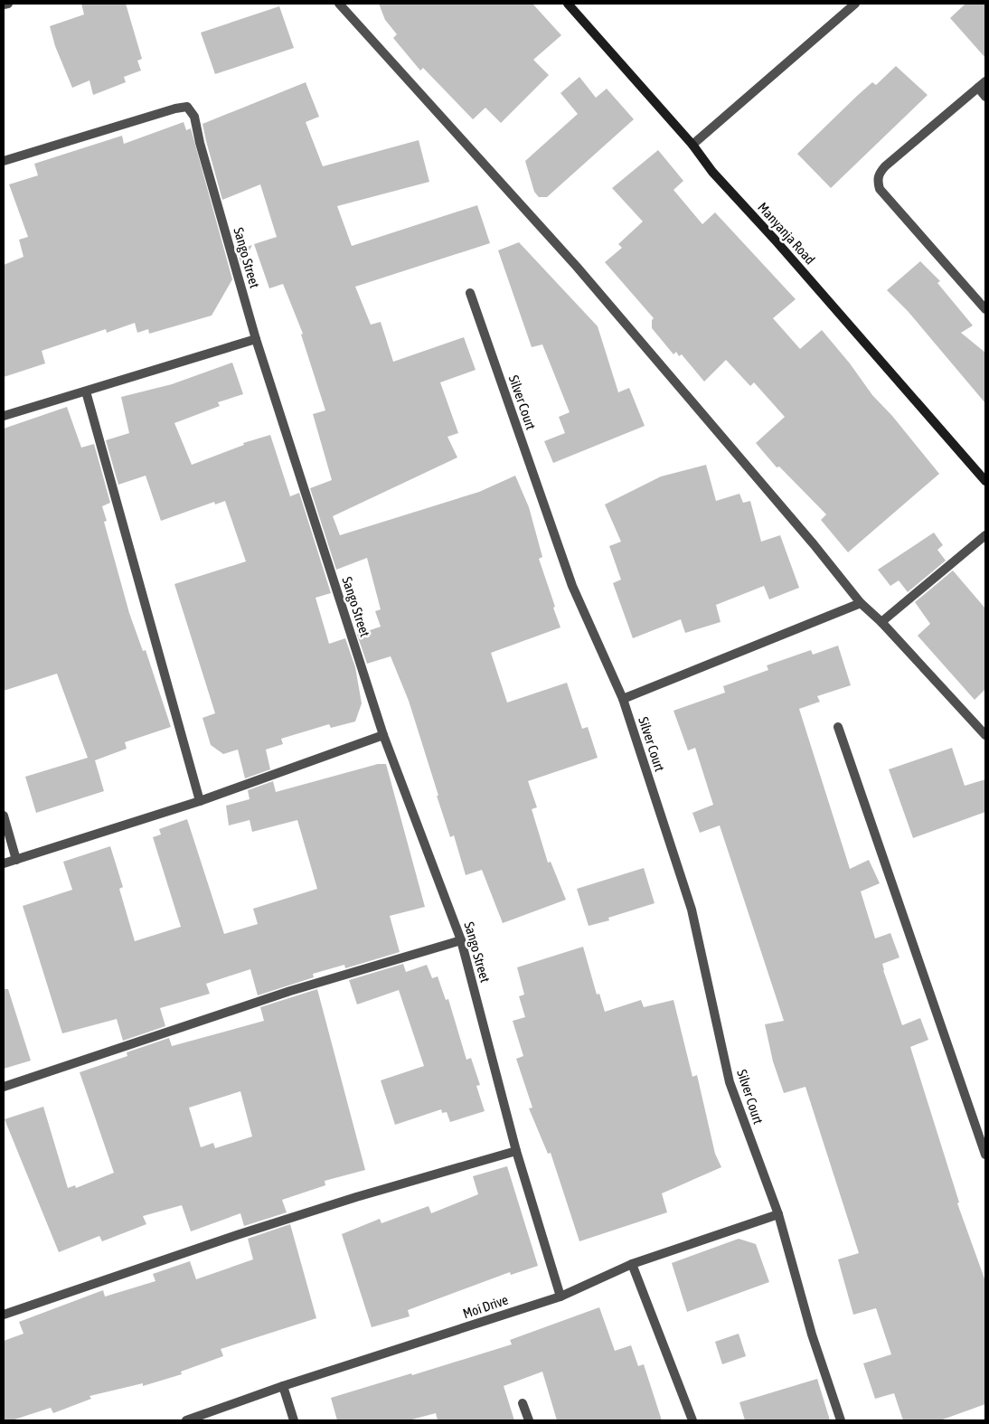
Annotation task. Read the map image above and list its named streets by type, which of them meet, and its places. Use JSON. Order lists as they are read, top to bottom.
{
  "streets": {
    "main road": ["Manyanja Road"],
    "street": ["Sango Street", "Silver Court", "Moi Drive"]
  },
  "crossings": [
    ["Sango Street", "Moi Drive"],
    ["Silver Court", "Moi Drive"]
  ]
}
